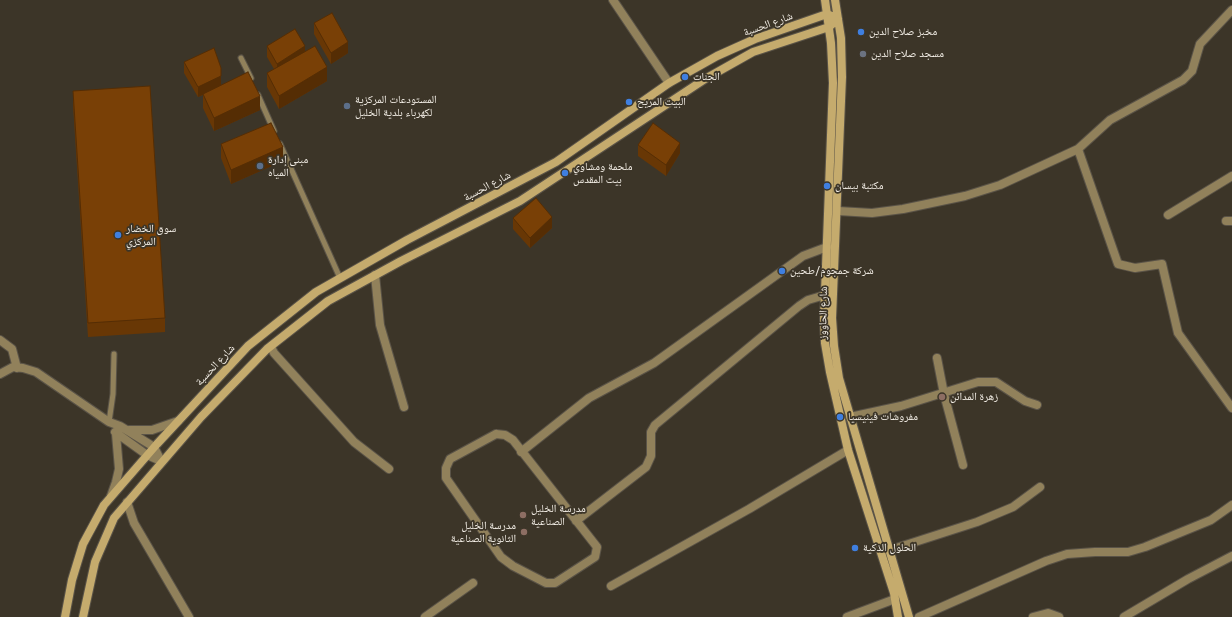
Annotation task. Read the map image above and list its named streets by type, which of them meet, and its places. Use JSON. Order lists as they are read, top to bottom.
{
  "streets": {
    "main road": ["شارع الحسبة", "شارع الحاووز"]
  },
  "crossings": [
    ["شارع الحسبة", "شارع الحاووز"]
  ],
  "places": [
    "مخبز صلاح الدين",
    "مسجد صلاح الدين",
    "الجنات",
    "البيت المريح",
    "المستودعات المركزية لكهرباء بلدية الخليل",
    "مبنى إدارة المياه",
    "ملحمة ومشاوي بيت المقدس",
    "مكتبة بيسان",
    "سوق الخضار المركزي",
    "شركة جمجوم/طحين",
    "زهرة المدائن",
    "مفروشات فينيسيا",
    "مدرسة الخليل الصناعية",
    "مدرسة الخليل الثانوية الصناعية",
    "الحلول الذكية"
  ]
}
